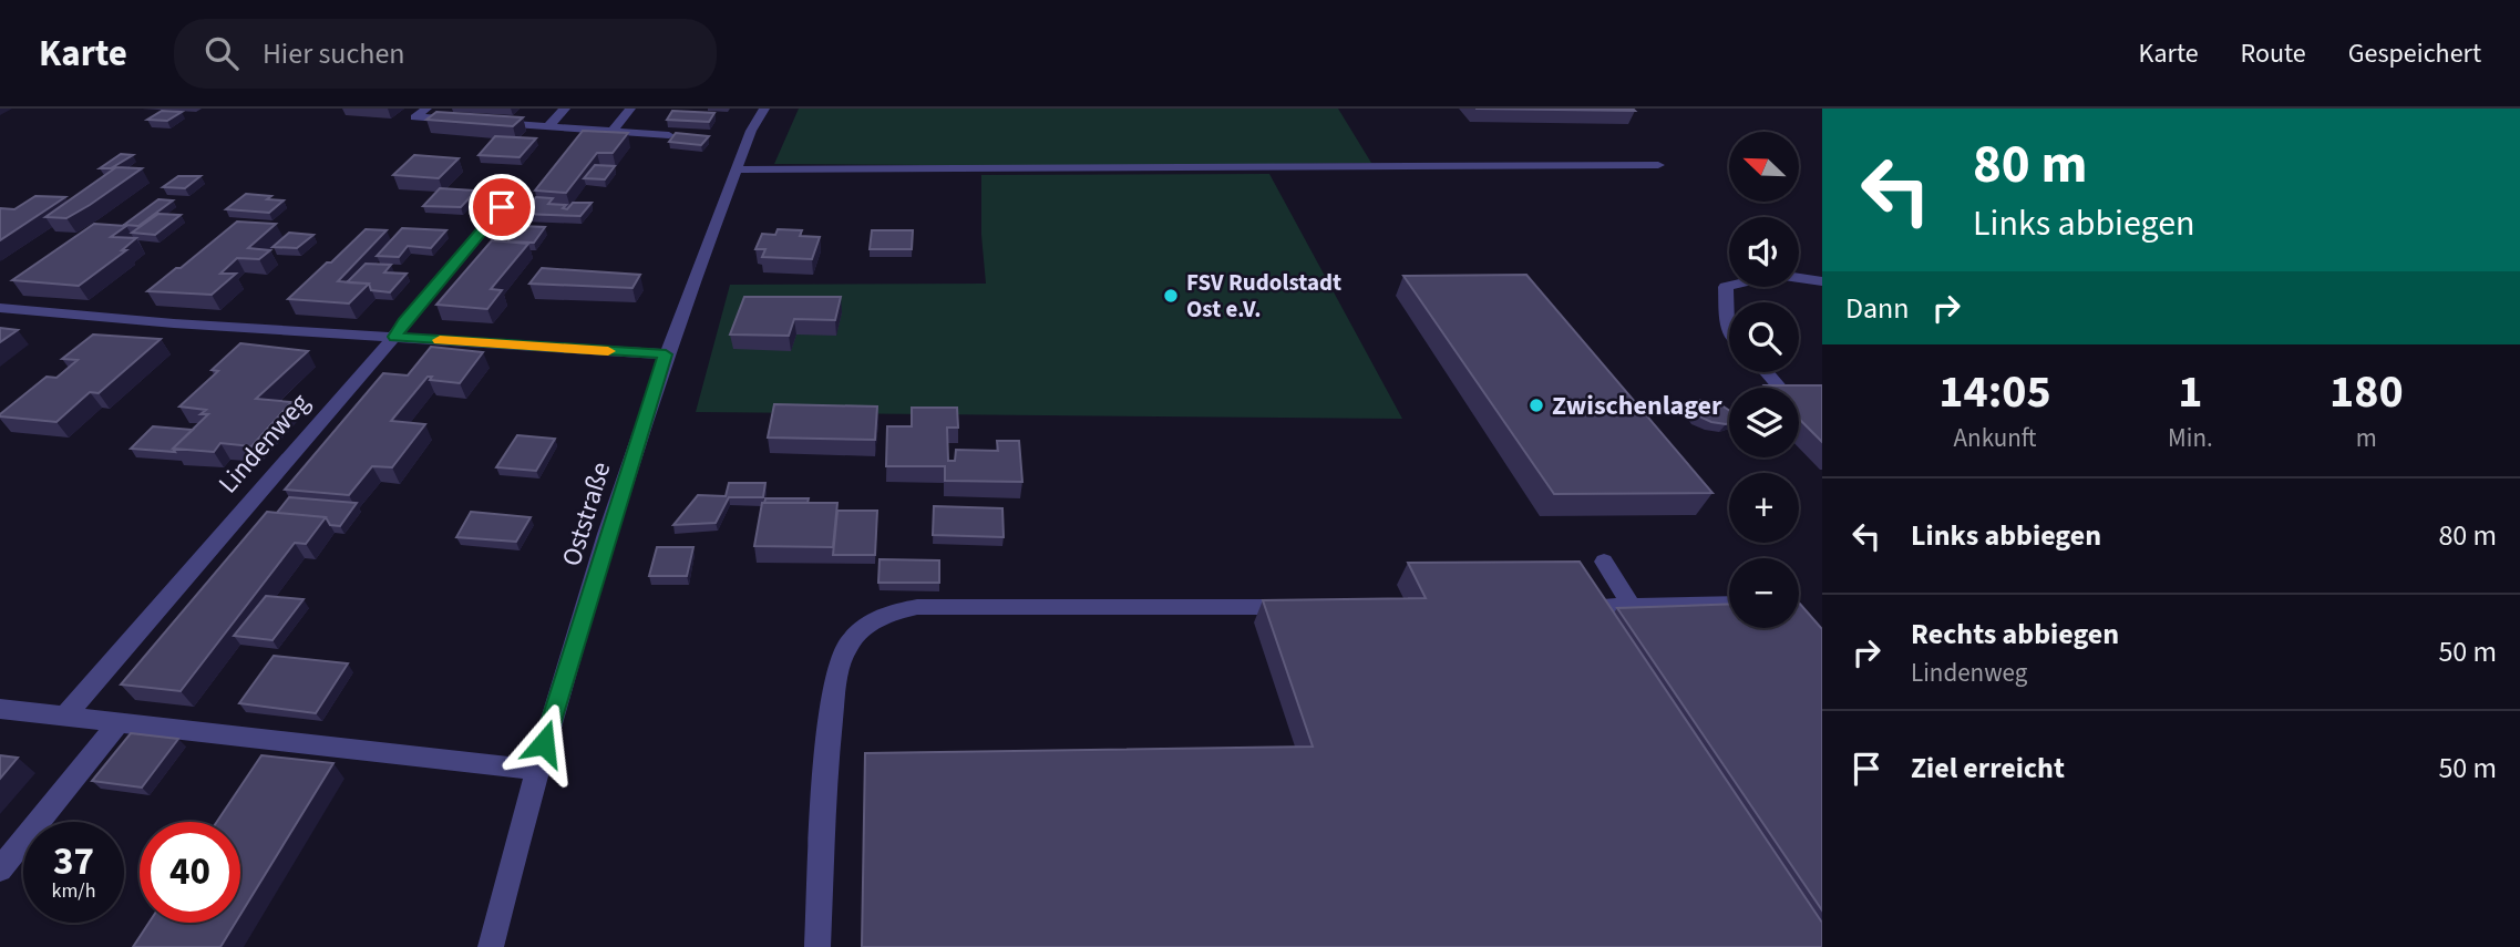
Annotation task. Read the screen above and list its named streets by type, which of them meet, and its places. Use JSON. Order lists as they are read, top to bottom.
{
  "streets": {
    "street": ["Lindenweg", "Oststraße"]
  },
  "places": ["FSV Rudolstadt Ost e.V.", "Zwischenlager"],
  "north": "top left",
  "page": {
    "header": "Karte",
    "search": "Hier suchen",
    "nav": ["Karte", "Route", "Gespeichert"],
    "turn": ["80 m", "Links abbiegen"],
    "map_buttons": ["+", "−"],
    "then": "Dann",
    "eta": [
      "14:05",
      "Ankunft",
      "1",
      "Min.",
      "180",
      "m"
    ],
    "list": [
      {
        "name": "Links abbiegen",
        "value": "80 m"
      },
      {
        "name": "Rechts abbiegen",
        "note": "Lindenweg",
        "value": "50 m"
      },
      {
        "name": "Ziel erreicht",
        "value": "50 m"
      }
    ],
    "speed": "37 km/h",
    "limit": "40"
  }
}
